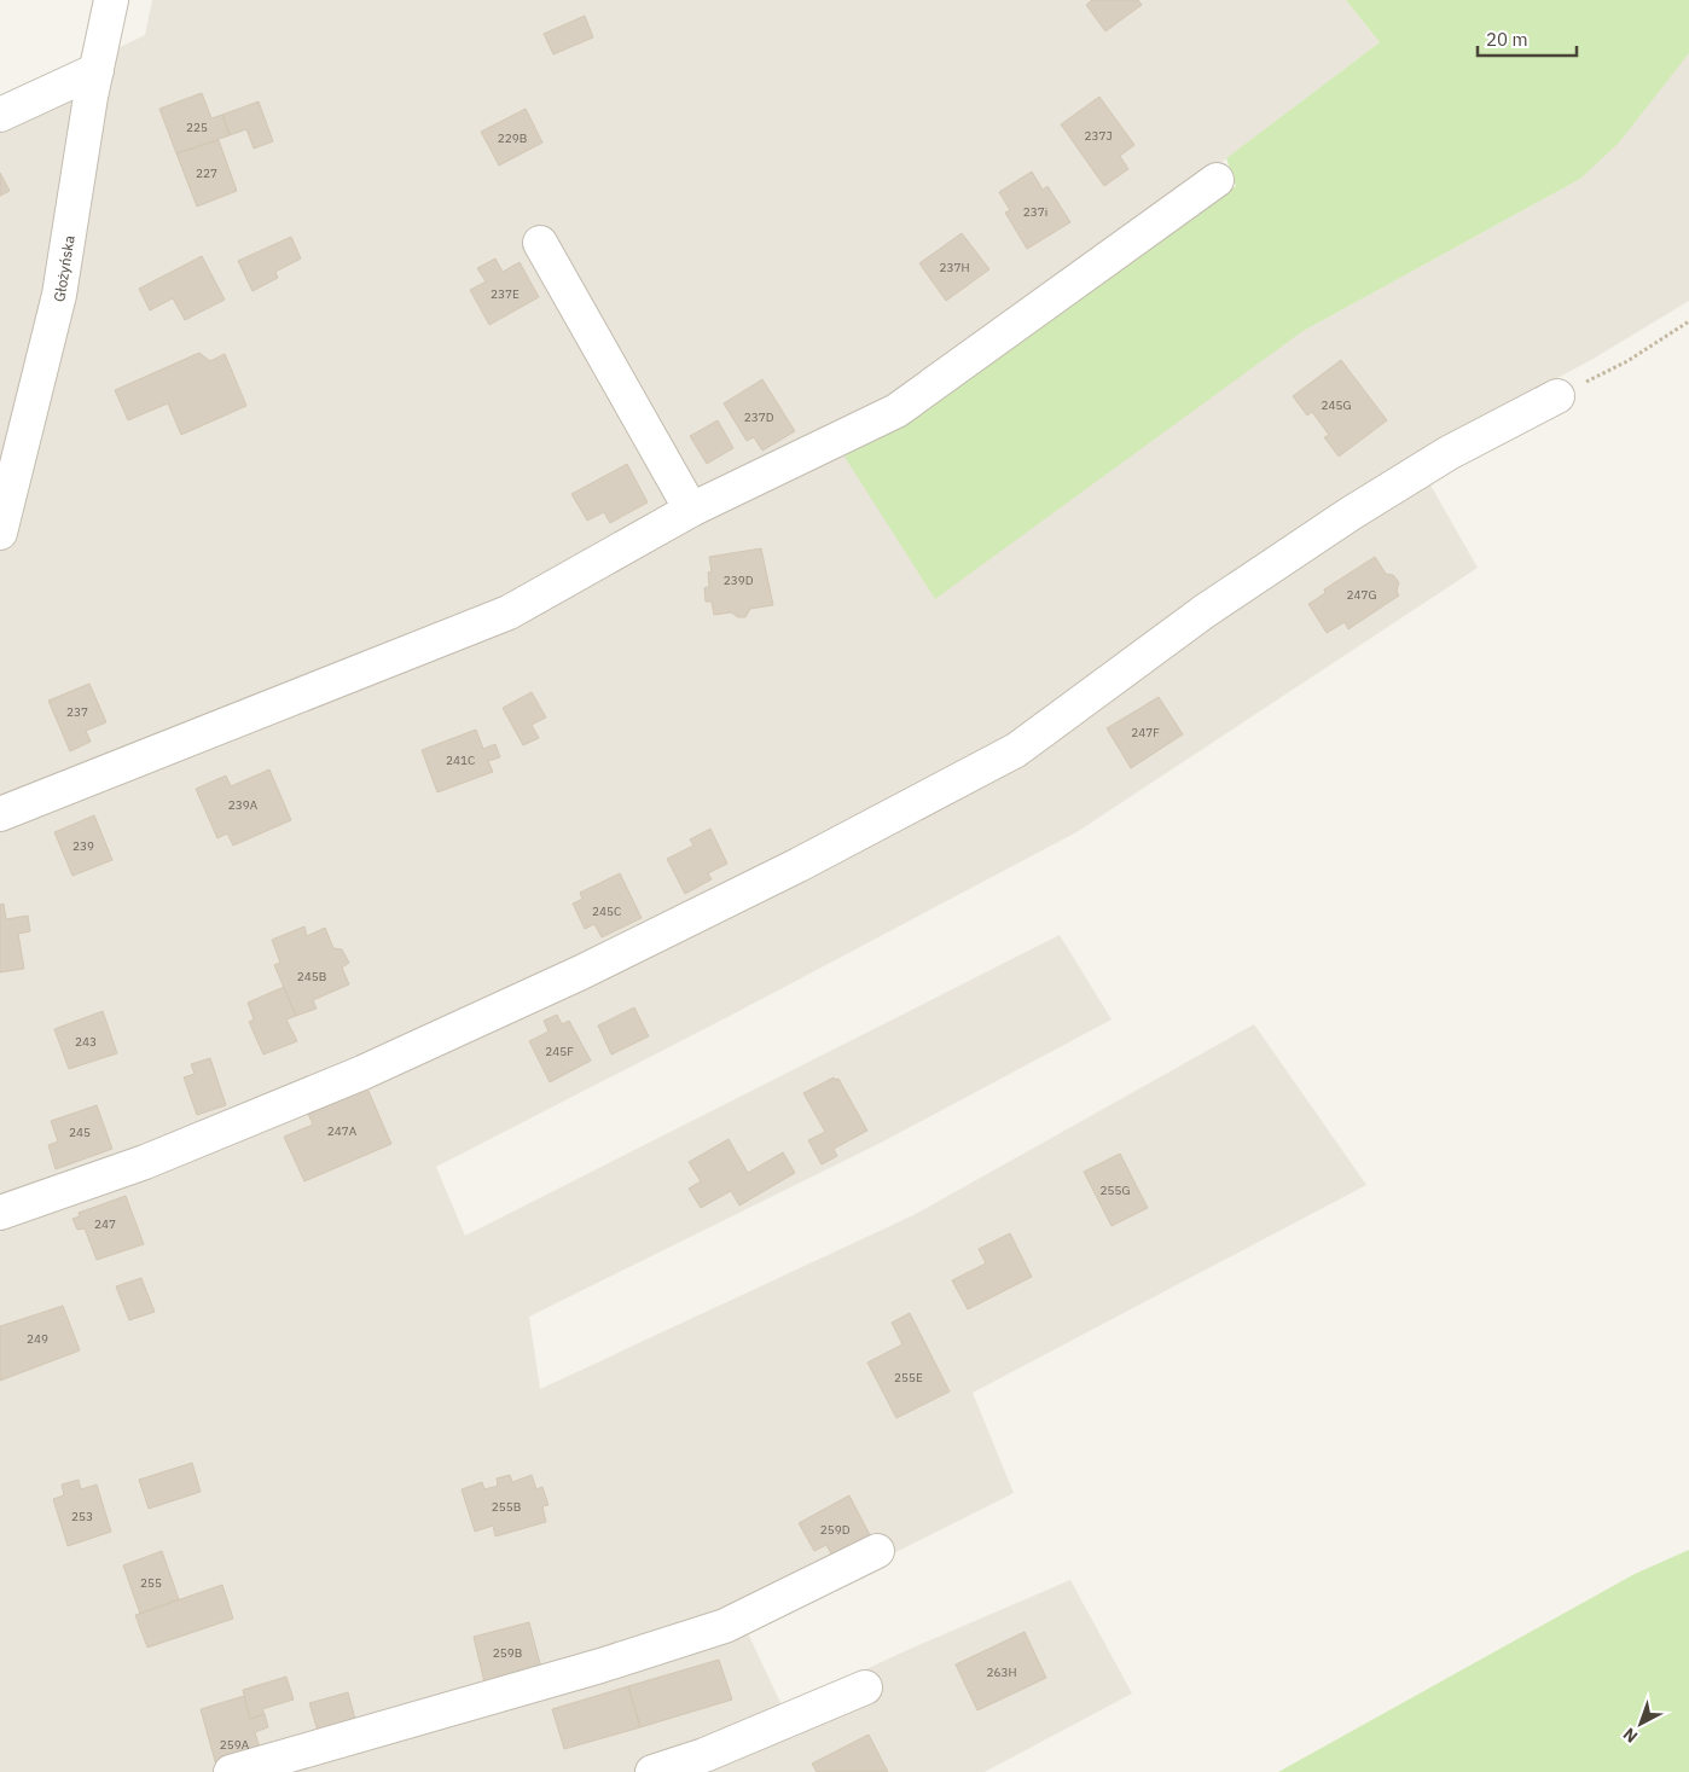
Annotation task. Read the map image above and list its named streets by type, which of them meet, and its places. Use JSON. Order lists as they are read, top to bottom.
{
  "streets": {
    "street": ["Głożyńska"]
  },
  "house_numbers": [
    "225",
    "237J",
    "229B",
    "227",
    "237i",
    "237H",
    "237E",
    "245G",
    "237D",
    "239D",
    "247G",
    "237",
    "247F",
    "241C",
    "239A",
    "239",
    "245C",
    "245B",
    "243",
    "245F",
    "247A",
    "245",
    "255G",
    "247",
    "249",
    "255E",
    "255B",
    "253",
    "259D",
    "255",
    "259B",
    "263H",
    "259A"
  ],
  "scale_bar": "20 m",
  "north": "bottom left"
}
